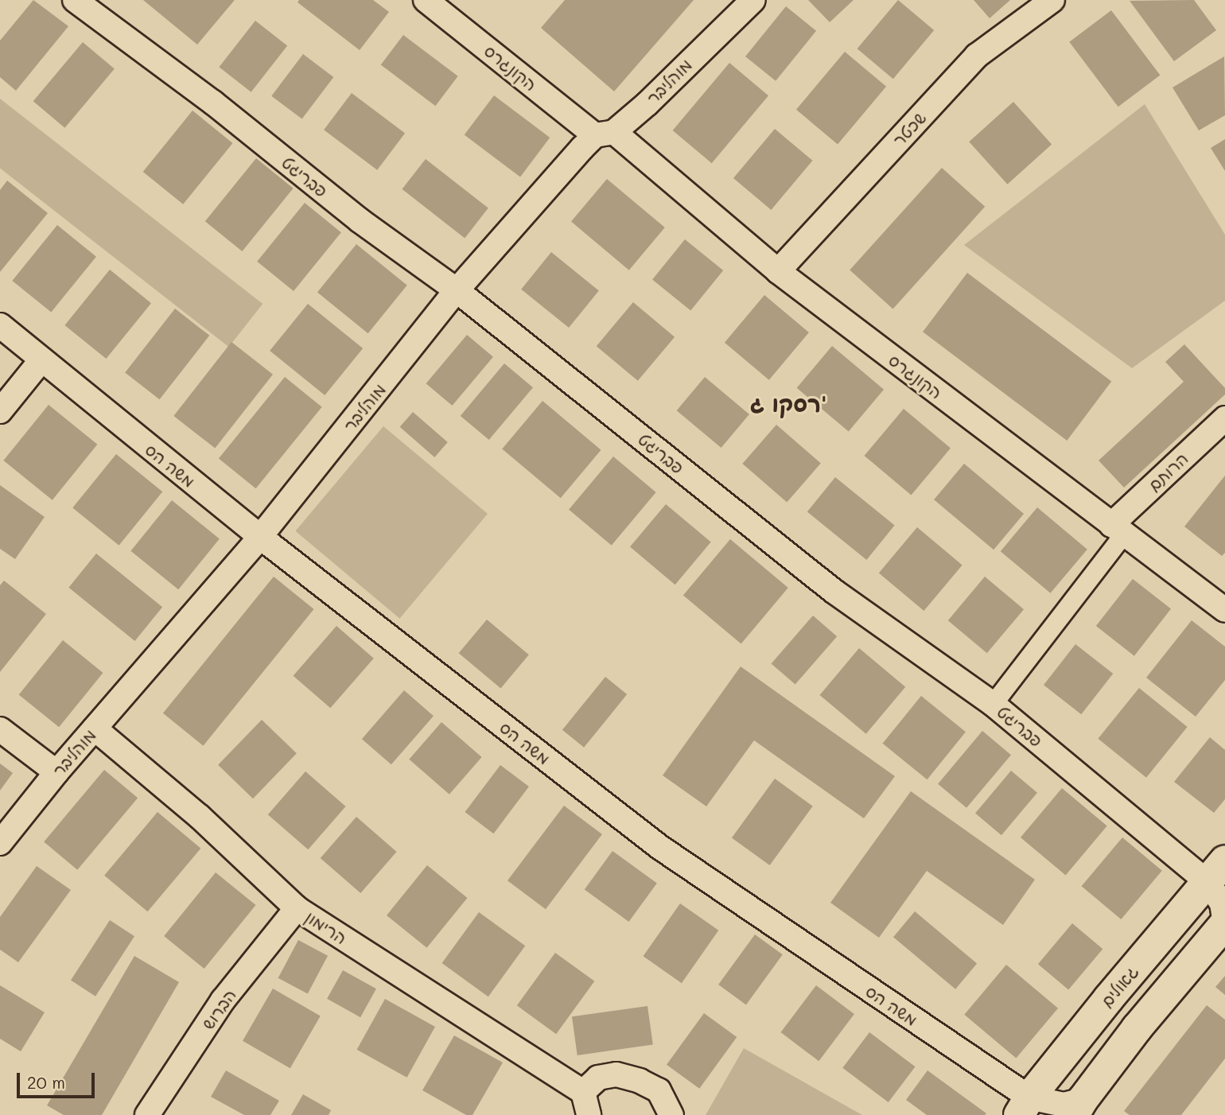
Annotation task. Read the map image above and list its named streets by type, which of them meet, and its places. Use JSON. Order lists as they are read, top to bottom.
{
  "streets": {
    "street": [
      "הקונגרס",
      "מוהליבר",
      "שכטר",
      "פבריגט",
      "משה הס",
      "הרותם",
      "הרימון",
      "גאולים",
      "הברוש"
    ]
  },
  "crossings": [
    ["הקונגרס", "מוהליבר"],
    ["הקונגרס", "שכטר"],
    ["הקונגרס", "הרותם"],
    ["מוהליבר", "פבריגט"],
    ["מוהליבר", "משה הס"],
    ["מוהליבר", "הרימון"],
    ["פבריגט", "גאולים"],
    ["משה הס", "גאולים"],
    ["הרימון", "הברוש"]
  ],
  "districts": ["רסקו ג'"],
  "scale_bar": "20 m"
}
